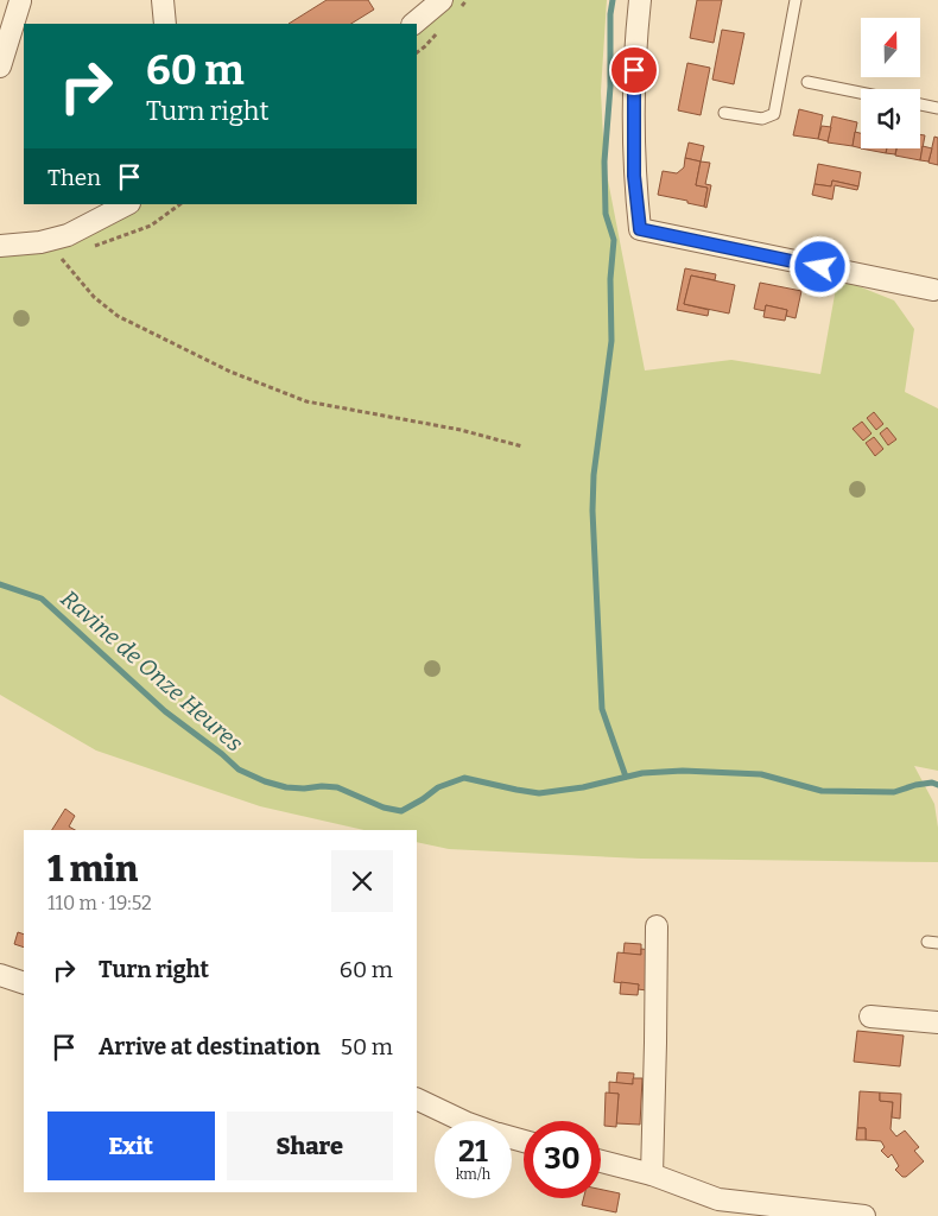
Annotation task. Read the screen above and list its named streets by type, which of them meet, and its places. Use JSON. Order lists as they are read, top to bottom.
{
  "water": ["Ravine de Onze Heures"],
  "north": "top",
  "page": {
    "turn": ["60 m", "Turn right"],
    "then": "Then",
    "heading": ["1 min", "110 m · 19:52"],
    "list": [
      {
        "name": "Turn right",
        "value": "60 m"
      },
      {
        "name": "Arrive at destination",
        "value": "50 m"
      }
    ],
    "buttons": ["Exit", "Share"],
    "speed": "21 km/h",
    "limit": "30"
  }
}
